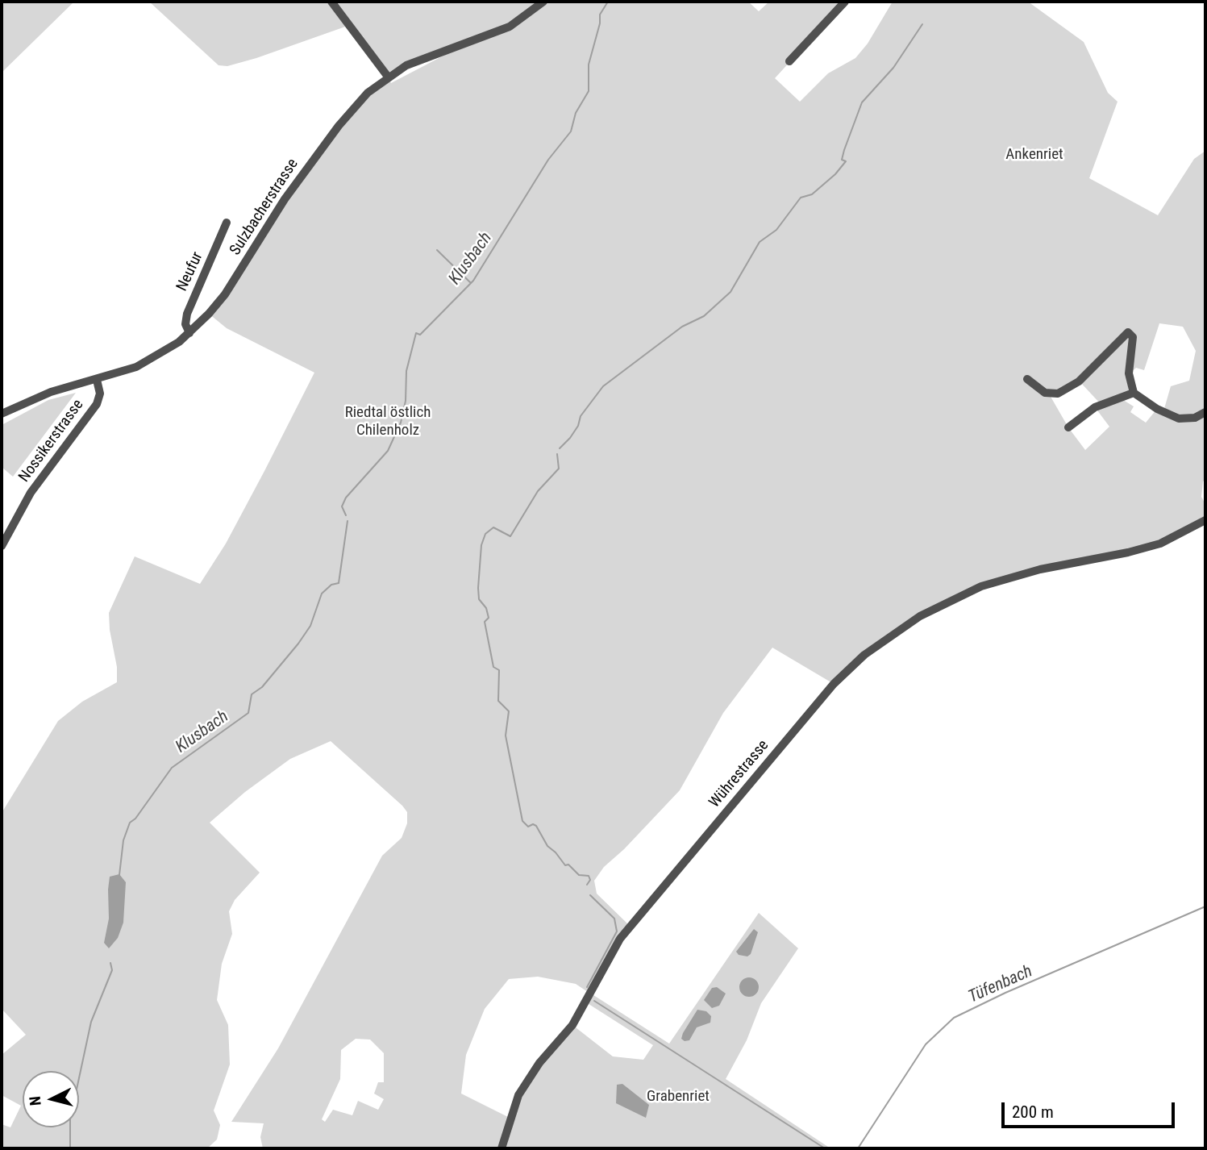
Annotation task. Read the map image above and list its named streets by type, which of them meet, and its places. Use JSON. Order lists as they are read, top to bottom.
{
  "streets": {
    "street": [
      "Sulzbacherstrasse",
      "Neufur",
      "Nossikerstrasse",
      "Wührestrasse"
    ]
  },
  "crossings": [
    ["Sulzbacherstrasse", "Neufur"],
    ["Sulzbacherstrasse", "Nossikerstrasse"]
  ],
  "water": ["Klusbach", "Tüfenbach"],
  "parks": ["Ankenriet", "Riedtal östlich Chilenholz", "Grabenriet"],
  "scale_bar": "200 m",
  "north": "left"
}
